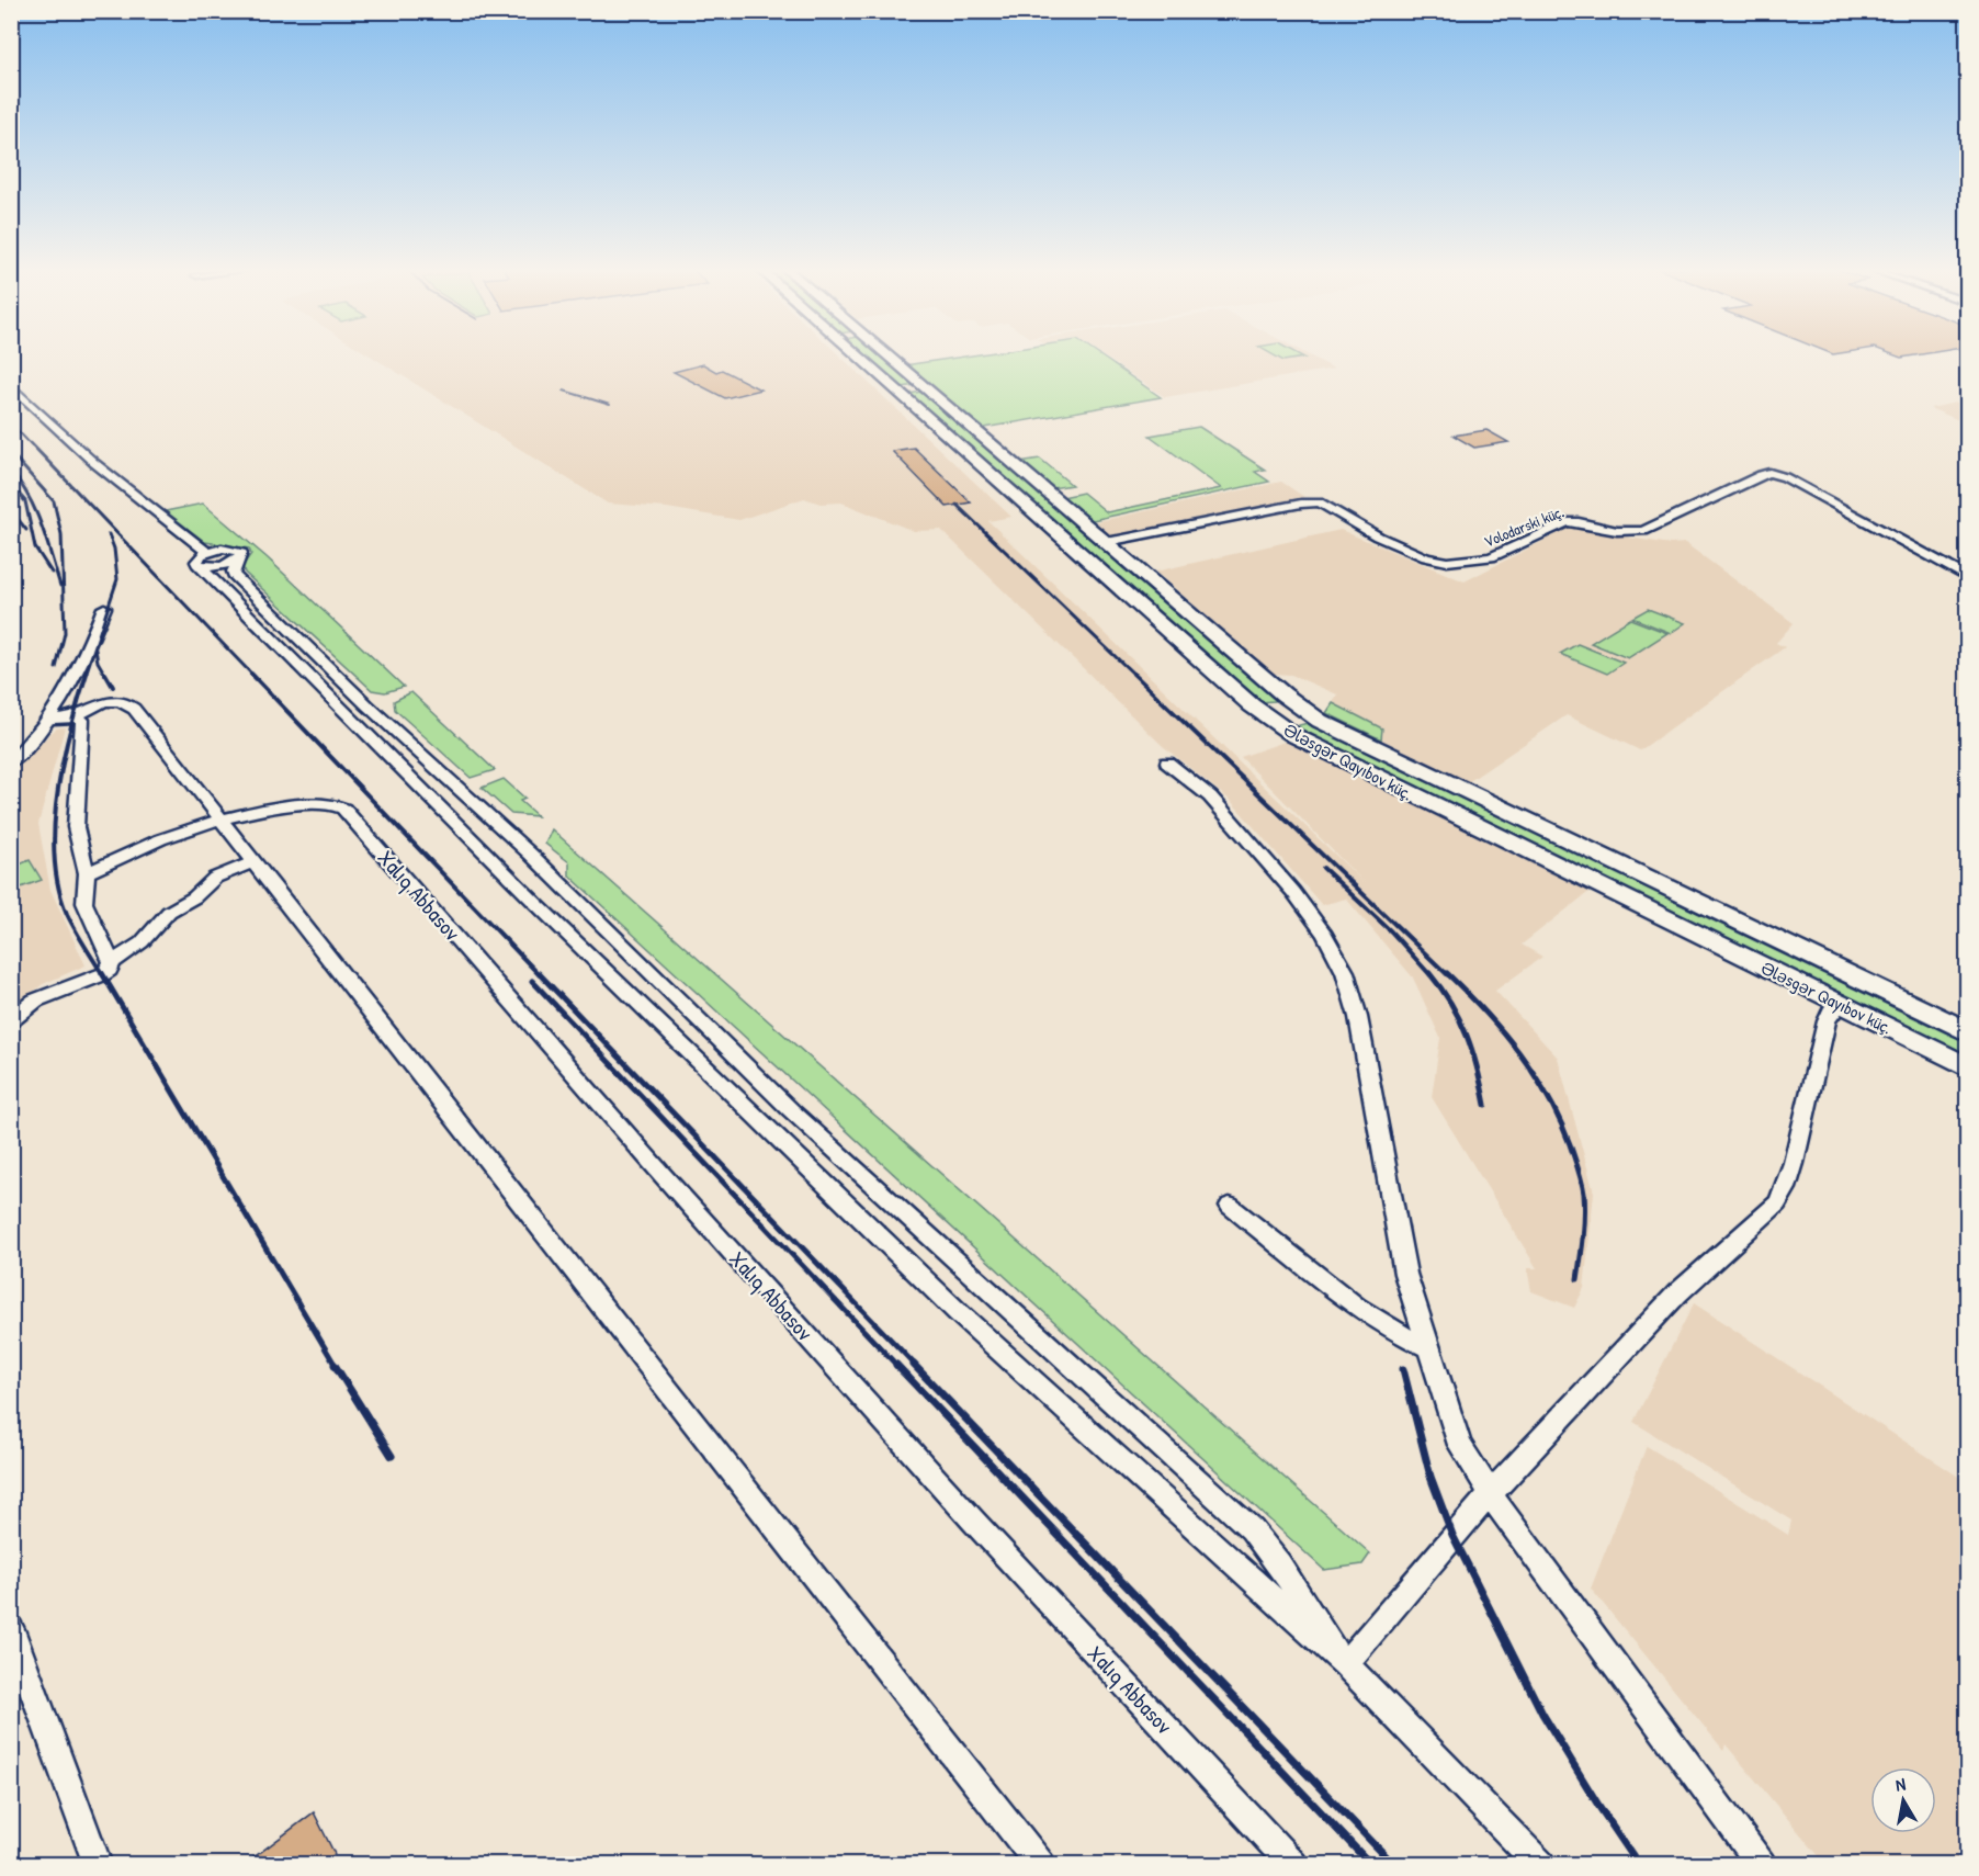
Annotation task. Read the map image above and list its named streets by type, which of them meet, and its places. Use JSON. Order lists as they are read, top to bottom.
{
  "streets": {
    "main road": ["Ələsgər Qayıbov küç."],
    "street": ["Volodarski küç.", "Xalıq Abbasov"]
  },
  "crossings": [
    ["Volodarski küç.", "Ələsgər Qayıbov küç."]
  ],
  "north": "top"
}
